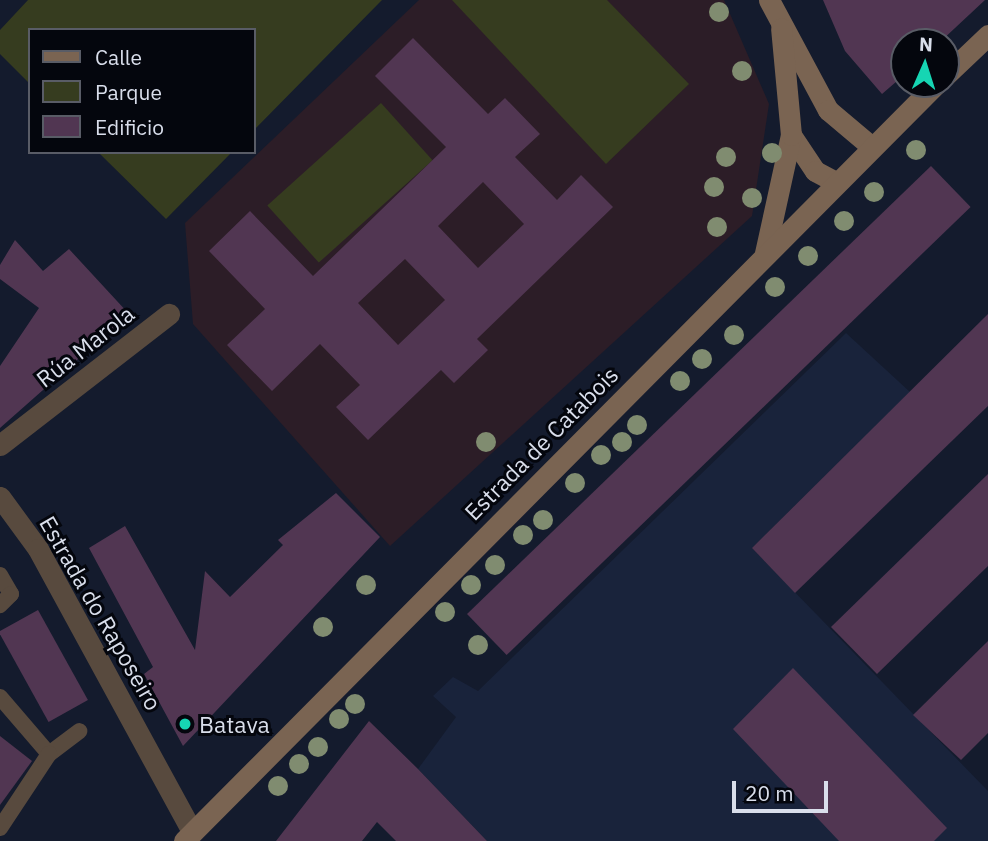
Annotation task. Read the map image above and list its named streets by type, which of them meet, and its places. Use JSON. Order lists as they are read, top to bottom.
{
  "streets": {
    "main road": ["Estrada de Catabois"],
    "street": ["Rúa Marola", "Estrada do Raposeiro"]
  },
  "crossings": [
    ["Estrada de Catabois", "Estrada do Raposeiro"]
  ],
  "places": ["Batava"],
  "legend": ["Calle", "Parque", "Edificio"],
  "scale_bar": "20 m",
  "north": "top"
}
